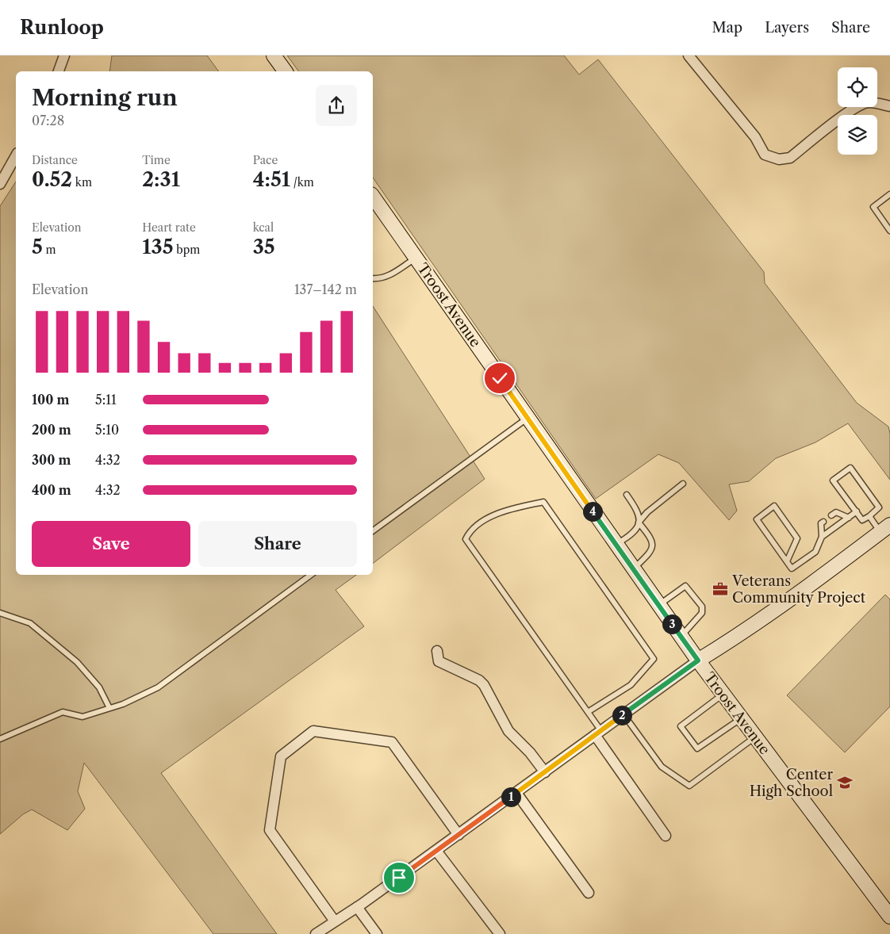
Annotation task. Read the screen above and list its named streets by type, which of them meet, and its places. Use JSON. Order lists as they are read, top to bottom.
{
  "streets": {
    "main road": ["Troost Avenue"]
  },
  "places": {
    "office": ["Veterans Community Project"],
    "school or university": ["Center High School"]
  },
  "page": {
    "header": "Runloop",
    "nav": ["Map", "Layers", "Share"],
    "heading": ["Morning run", "07:28"],
    "stats": [
      ["Distance", "0.52 km"],
      ["Time", "2:31"],
      ["Pace", "4:51 /km"],
      ["Elevation", "5 m"],
      ["Heart rate", "135 bpm"],
      ["kcal", "35"]
    ],
    "chart": ["Elevation", "137–142 m"],
    "list": [
      {
        "name": "100 m",
        "note": "5:11"
      },
      {
        "name": "200 m",
        "note": "5:10"
      },
      {
        "name": "300 m",
        "note": "4:32"
      },
      {
        "name": "400 m",
        "note": "4:32"
      }
    ],
    "pins": [
      "4",
      "3",
      "2",
      "1"
    ],
    "buttons": ["Save", "Share"]
  }
}
